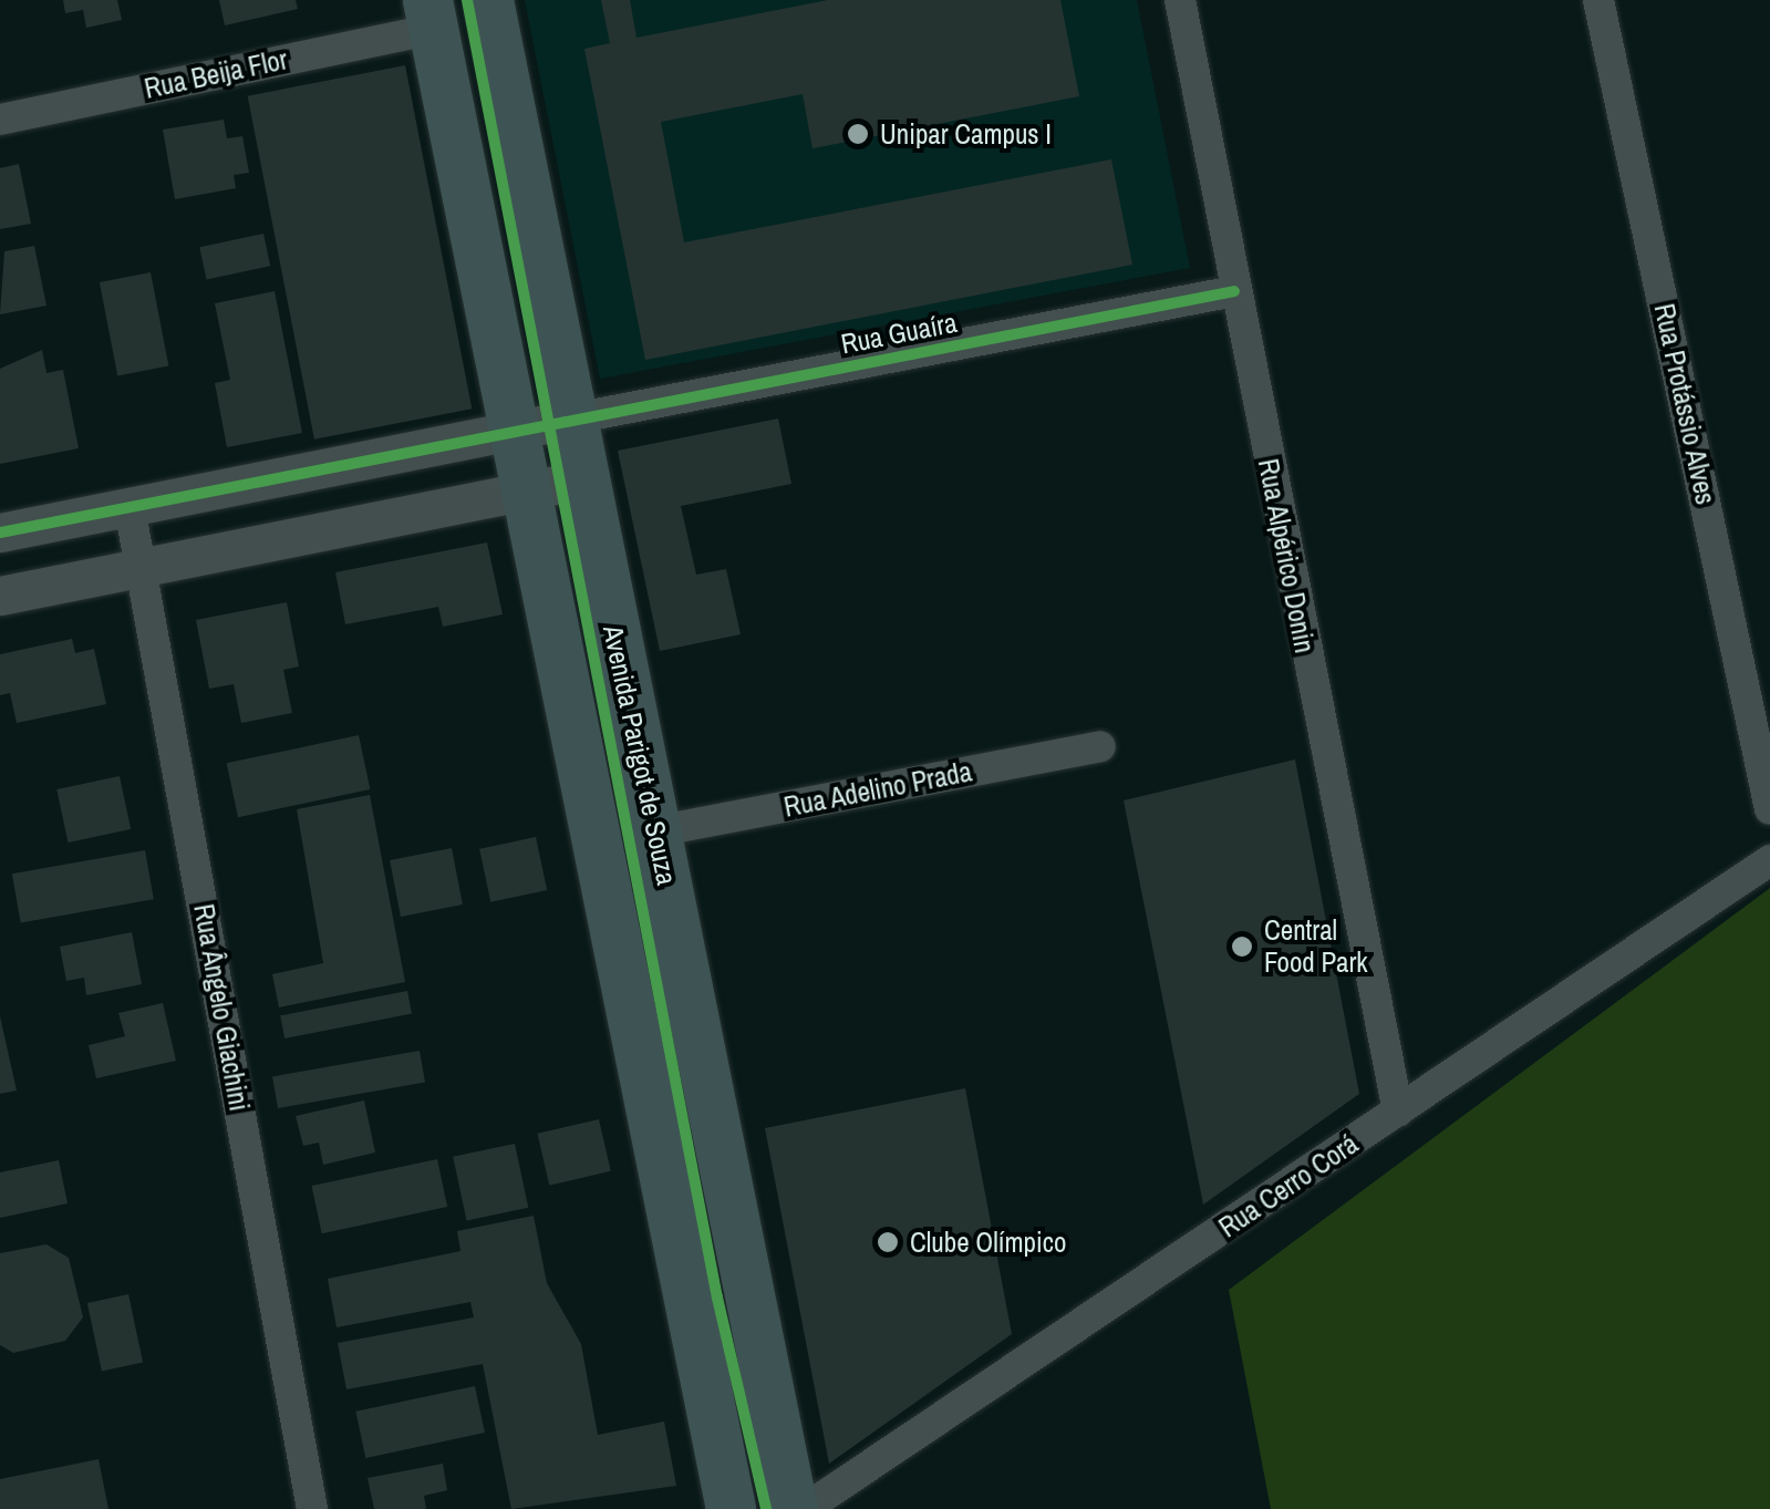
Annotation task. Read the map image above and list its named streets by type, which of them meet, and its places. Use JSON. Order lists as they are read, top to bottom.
{
  "streets": {
    "main road": ["Avenida Parigot de Souza"],
    "street": [
      "Rua Beija Flor",
      "Rua Guaíra",
      "Rua Protássio Alves",
      "Rua Alpérico Donin",
      "Rua Adelino Prada",
      "Rua Ângelo Giachini",
      "Rua Cerro Corá"
    ]
  },
  "crossings": [
    ["Rua Beija Flor", "Avenida Parigot de Souza"],
    ["Rua Guaíra", "Rua Alpérico Donin"],
    ["Rua Guaíra", "Avenida Parigot de Souza"],
    ["Rua Alpérico Donin", "Rua Cerro Corá"],
    ["Avenida Parigot de Souza", "Rua Adelino Prada"]
  ],
  "places": ["Unipar Campus I", "Central Food Park", "Clube Olímpico"]
}
